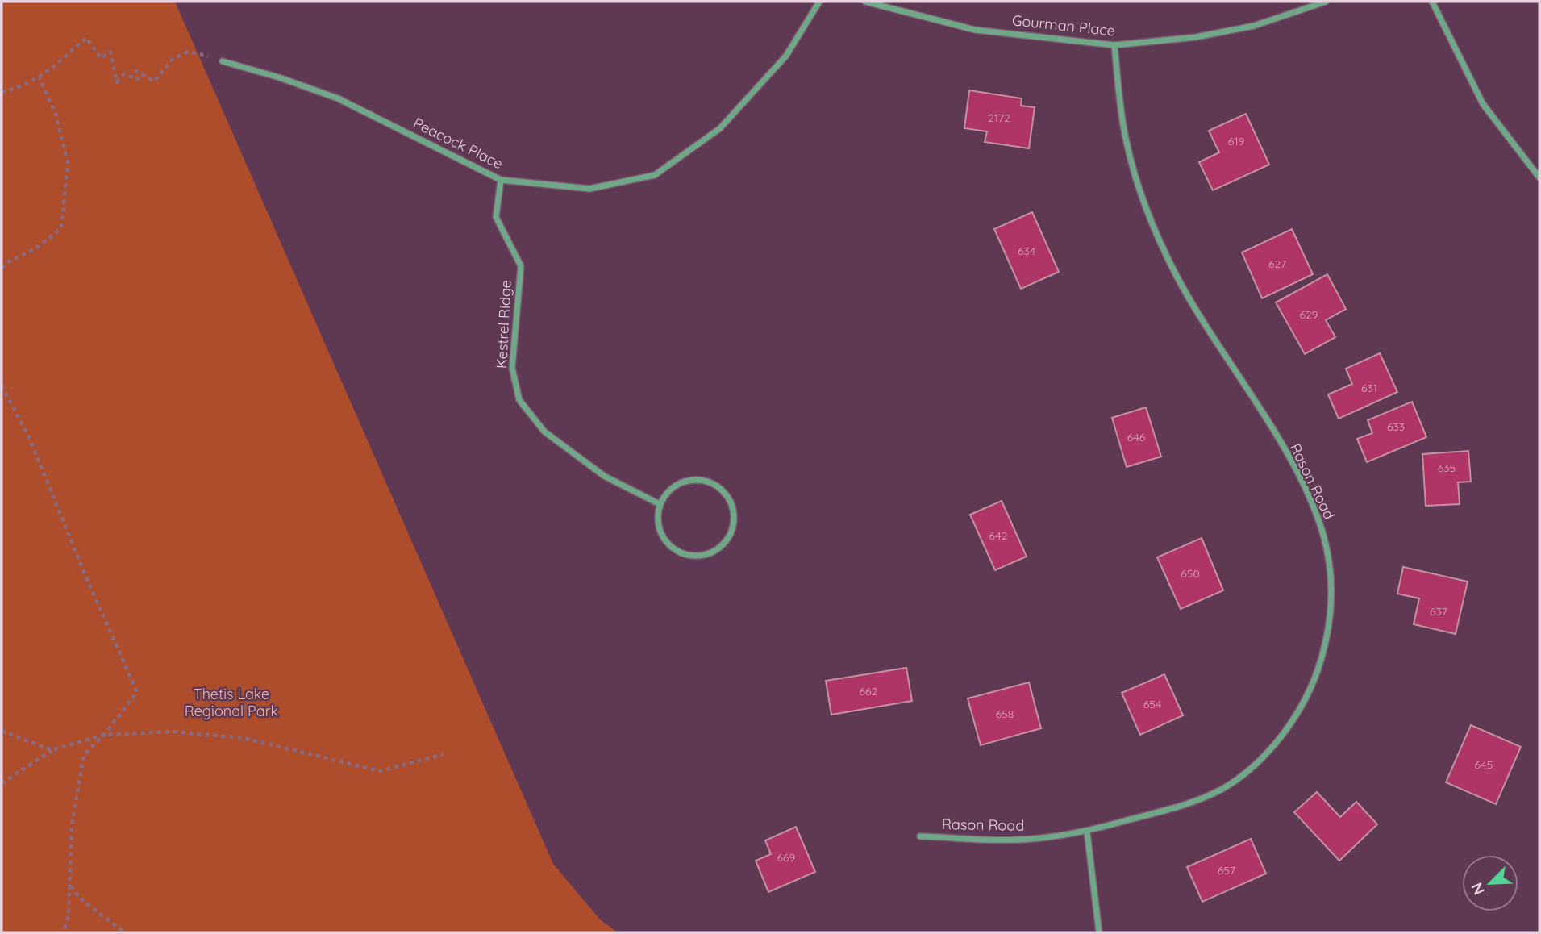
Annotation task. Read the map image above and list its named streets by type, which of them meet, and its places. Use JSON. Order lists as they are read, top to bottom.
{
  "streets": {
    "street": [
      "Gourman Place",
      "Peacock Place",
      "Kestrel Ridge",
      "Rason Road"
    ]
  },
  "crossings": [
    ["Gourman Place", "Rason Road"],
    ["Peacock Place", "Kestrel Ridge"]
  ],
  "parks": ["Thetis Lake Regional Park"],
  "house_numbers": [
    "2172",
    "619",
    "634",
    "627",
    "629",
    "631",
    "633",
    "646",
    "635",
    "642",
    "650",
    "637",
    "662",
    "654",
    "658",
    "645",
    "669",
    "657"
  ],
  "north": "bottom left"
}
